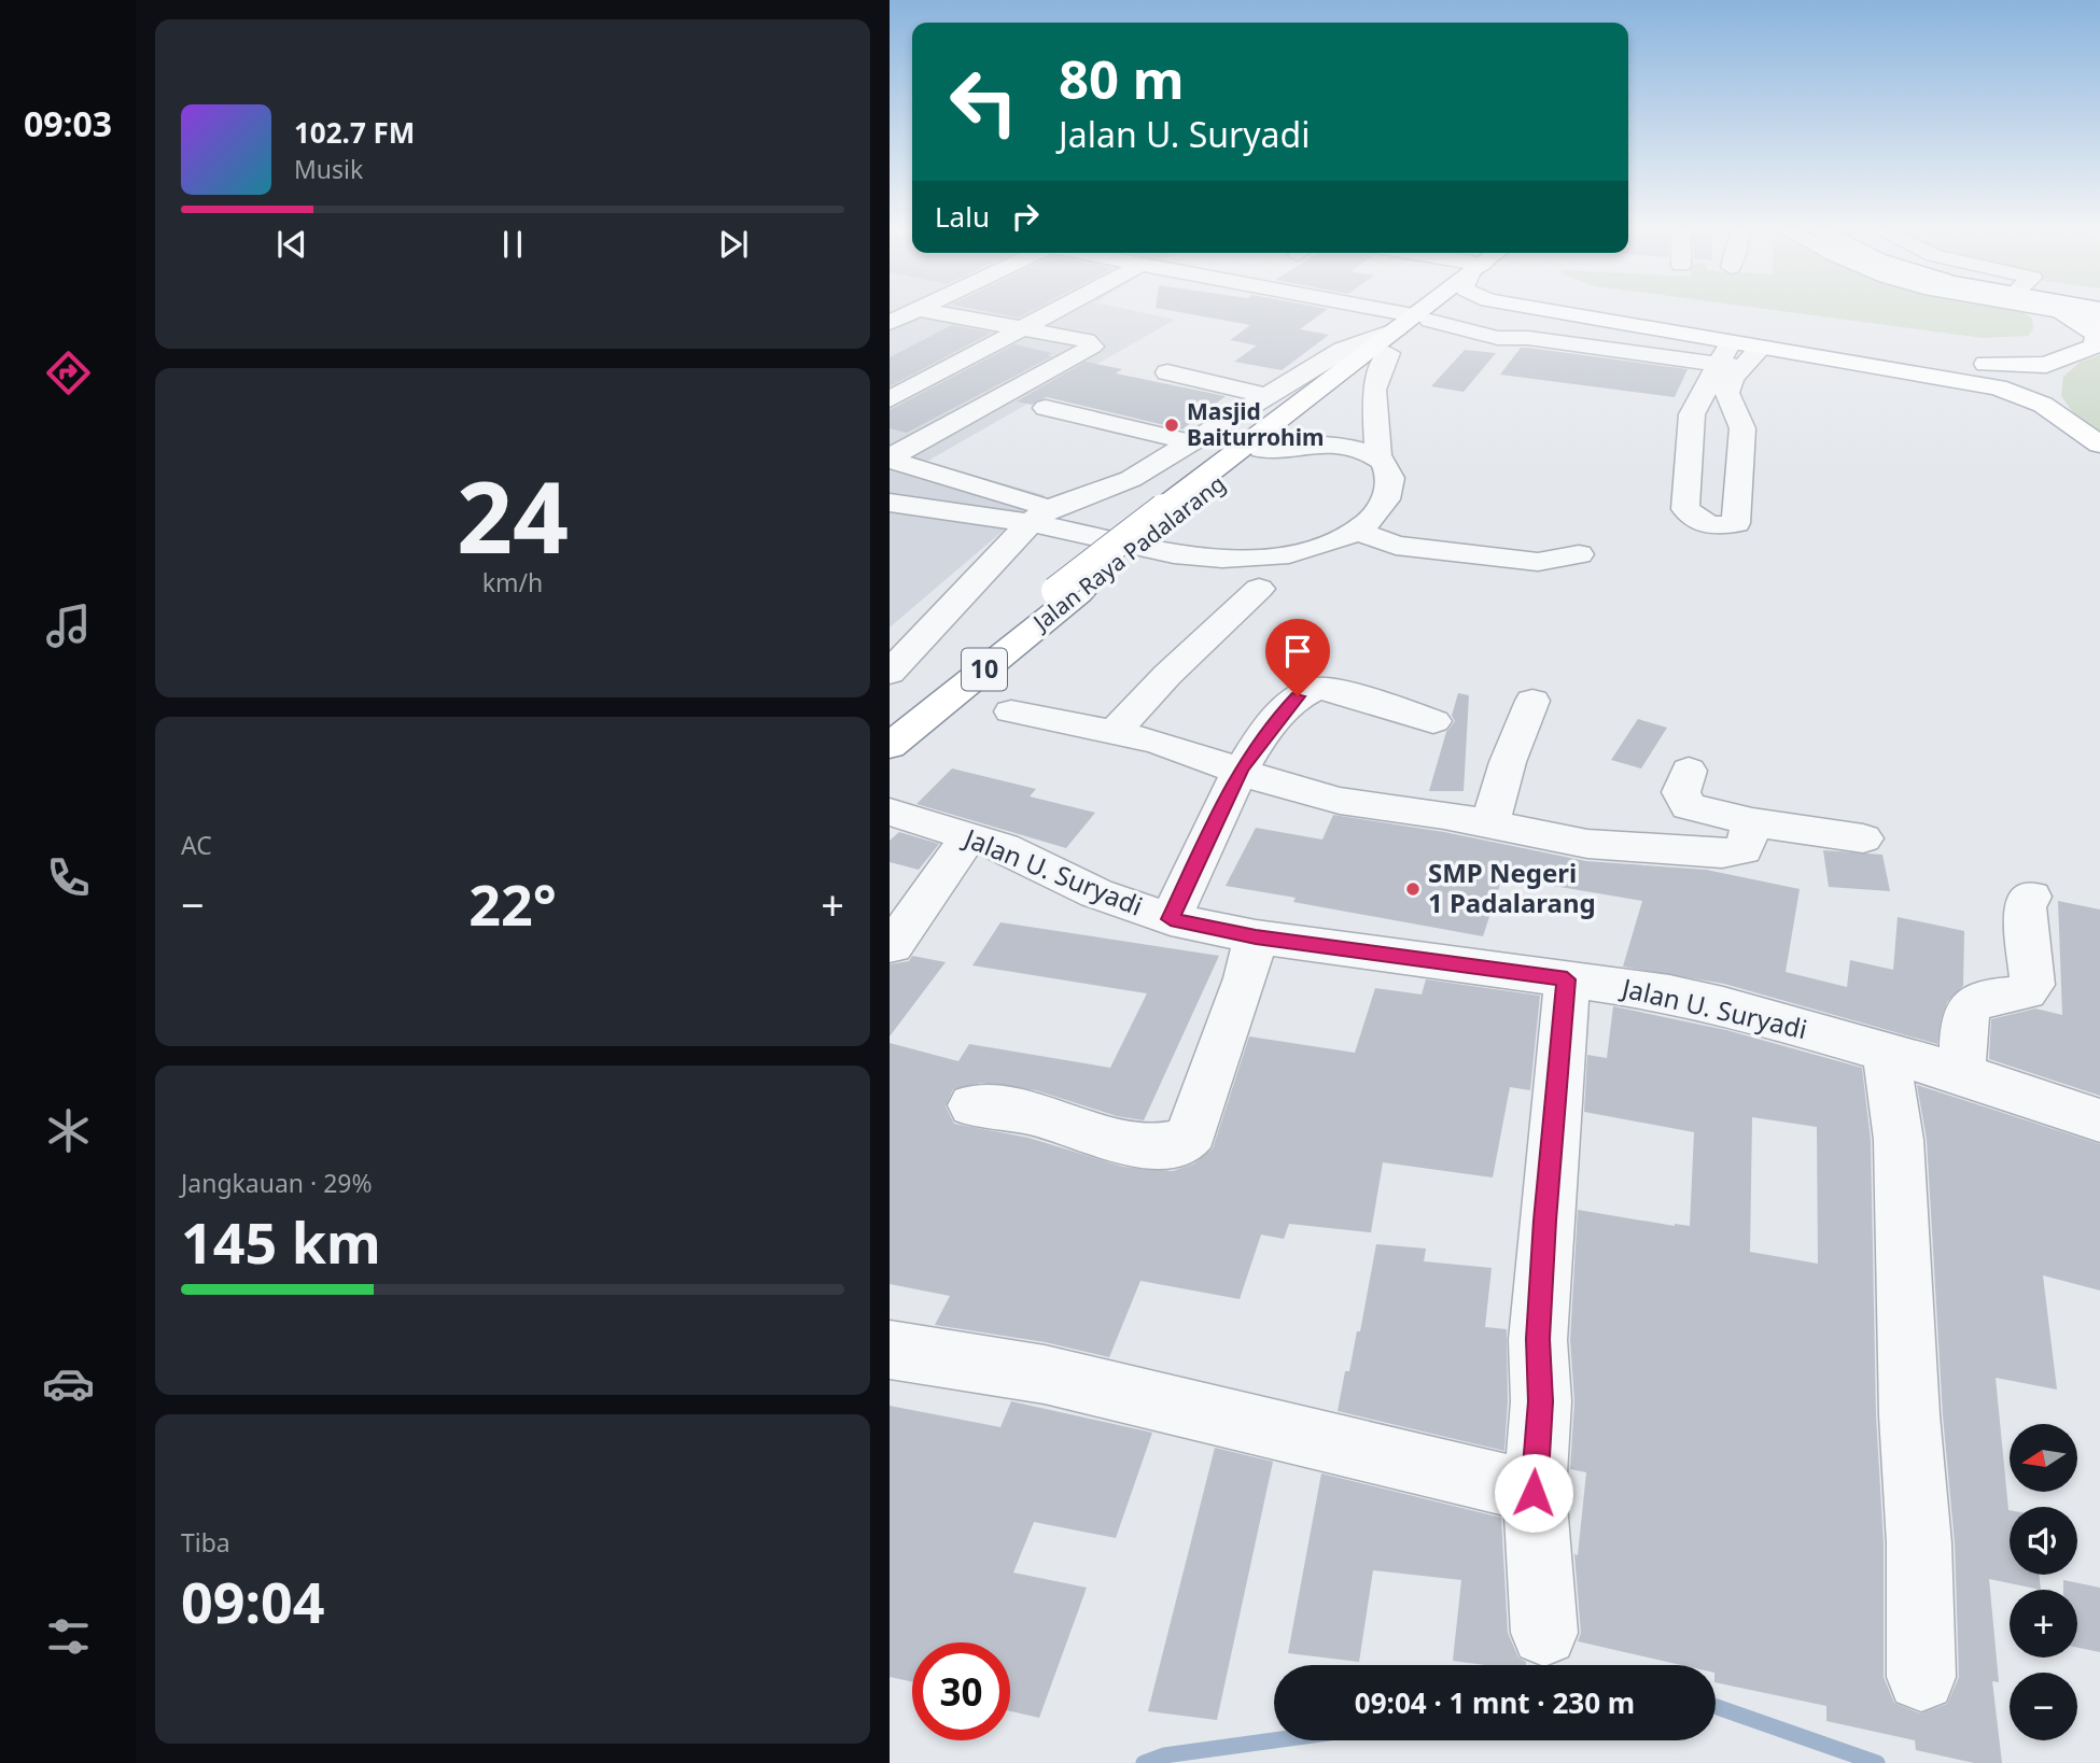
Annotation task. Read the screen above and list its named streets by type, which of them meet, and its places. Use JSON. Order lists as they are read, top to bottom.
{
  "streets": {
    "main road": ["Jalan Raya Padalarang", "10"],
    "street": ["Jalan U. Suryadi"]
  },
  "places": ["Masjid Baiturrohim", "SMP Negeri 1 Padalarang"],
  "north": "left",
  "page": {
    "tabs": "09:03",
    "turn": ["80 m", "Jalan U. Suryadi"],
    "song": ["102.7 FM", "Musik"],
    "then": "Lalu",
    "tile": [
      ["24", "km/h"],
      "AC",
      ["Jangkauan · 29%", "145 km"],
      ["Tiba", "09:04"]
    ],
    "heat": ["−", "22°", "+"],
    "map_buttons": ["+", "−"],
    "limit": "30",
    "trip": "09:04 · 1 mnt · 230 m"
  }
}
